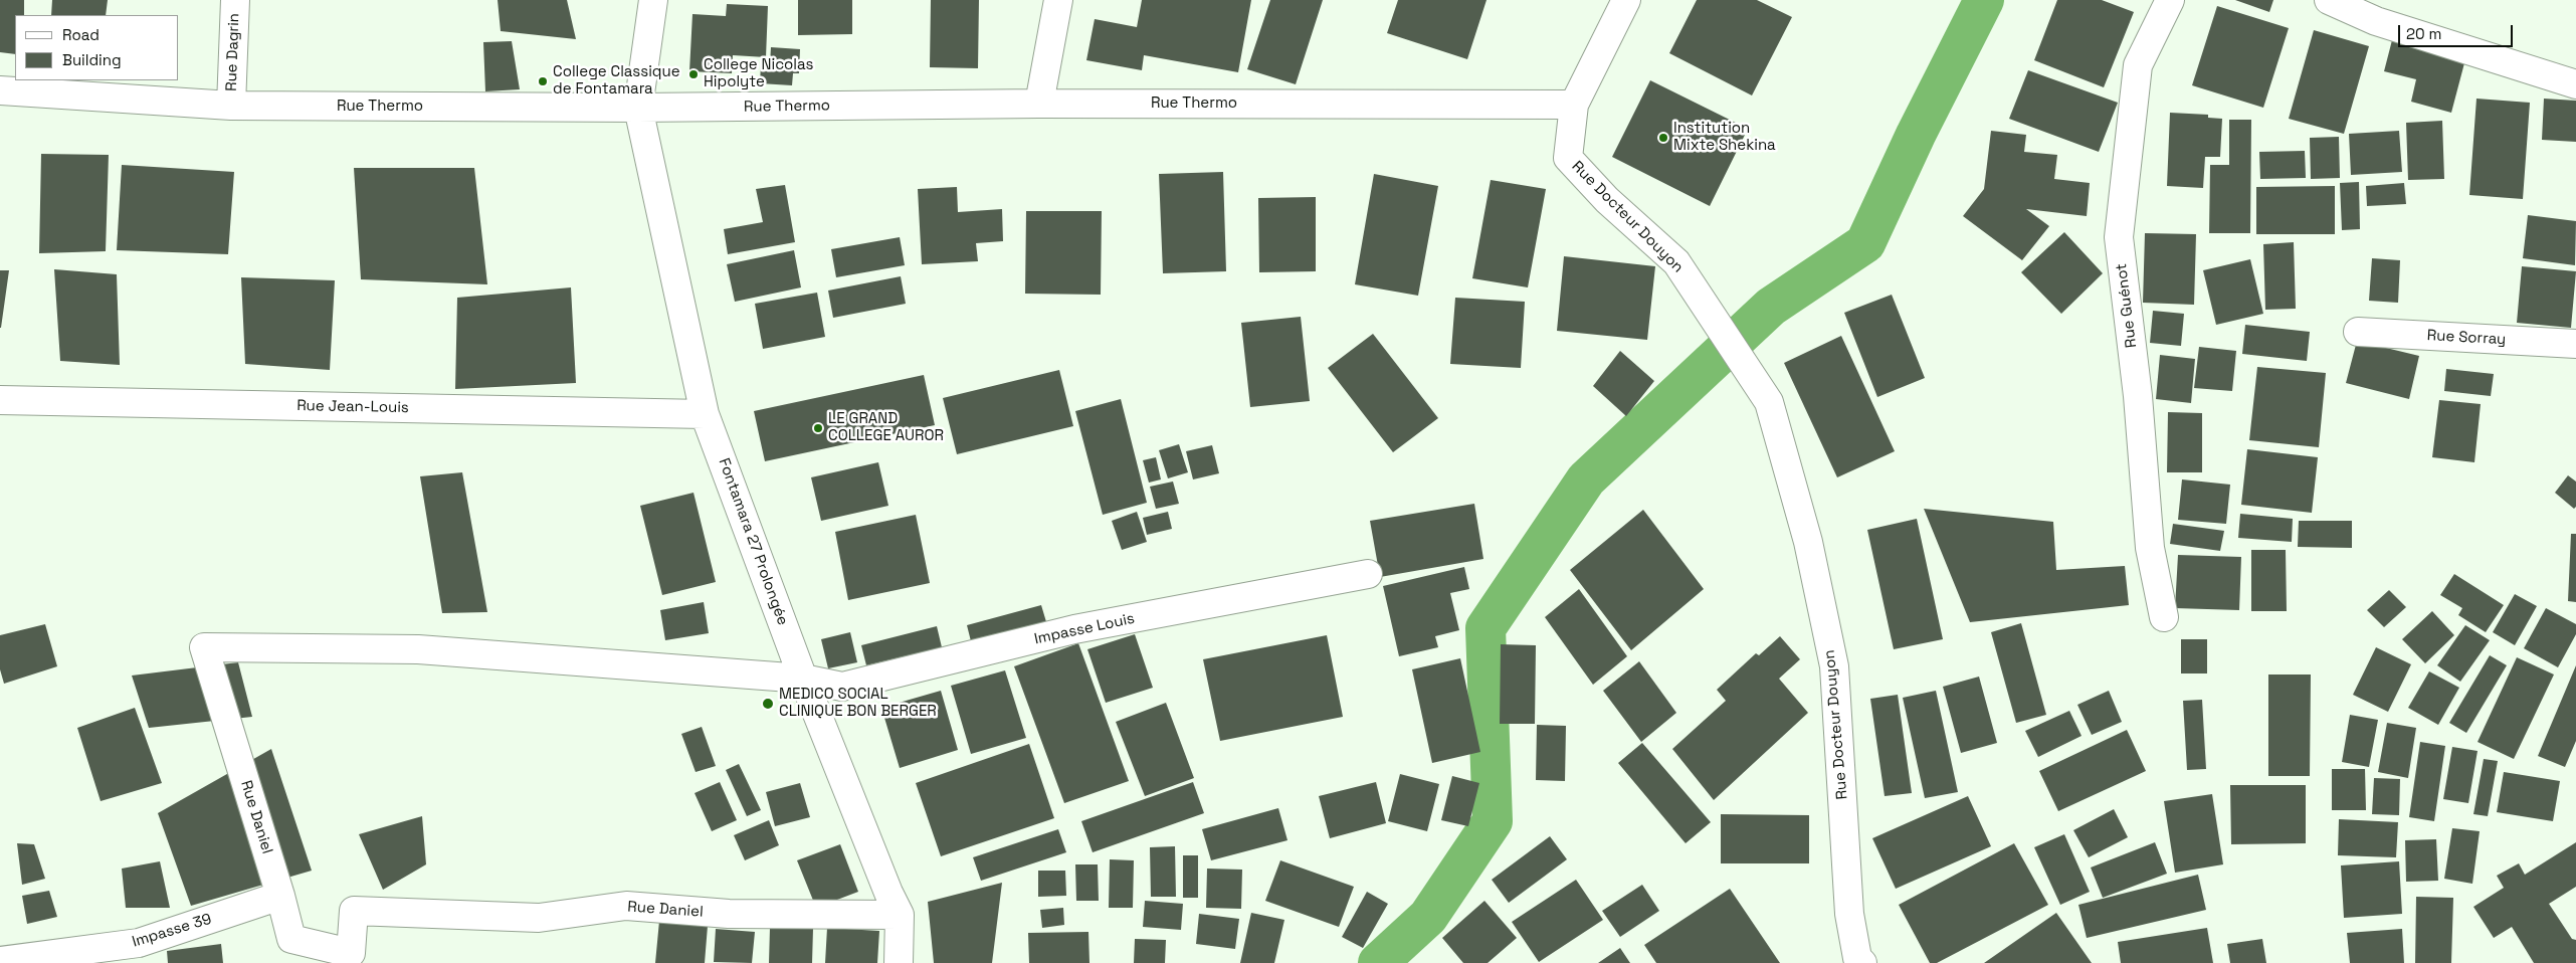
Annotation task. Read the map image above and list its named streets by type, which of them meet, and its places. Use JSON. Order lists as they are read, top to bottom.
{
  "streets": {
    "street": [
      "Rue Dagrin",
      "Rue Thermo",
      "Rue Docteur Douyon",
      "Rue Guénot",
      "Rue Sorray",
      "Rue Jean-Louis",
      "Fontamara 27 Prolongée",
      "Impasse Louis",
      "Rue Daniel",
      "Impasse 39"
    ]
  },
  "crossings": [
    ["Rue Dagrin", "Rue Thermo"],
    ["Rue Thermo", "Rue Docteur Douyon"],
    ["Rue Thermo", "Fontamara 27 Prolongée"],
    ["Rue Jean-Louis", "Fontamara 27 Prolongée"],
    ["Fontamara 27 Prolongée", "Impasse Louis"],
    ["Fontamara 27 Prolongée", "Rue Daniel"],
    ["Impasse Louis", "Rue Daniel"],
    ["Rue Daniel", "Impasse 39"]
  ],
  "places": [
    "College Nicolas Hipolyte",
    "College Classique de Fontamara",
    "Institution Mixte Shekina",
    "LE GRAND COLLEGE AUROR",
    "MEDICO SOCIAL CLINIQUE BON BERGER"
  ],
  "legend": ["Road", "Building"],
  "scale_bar": "20 m"
}
